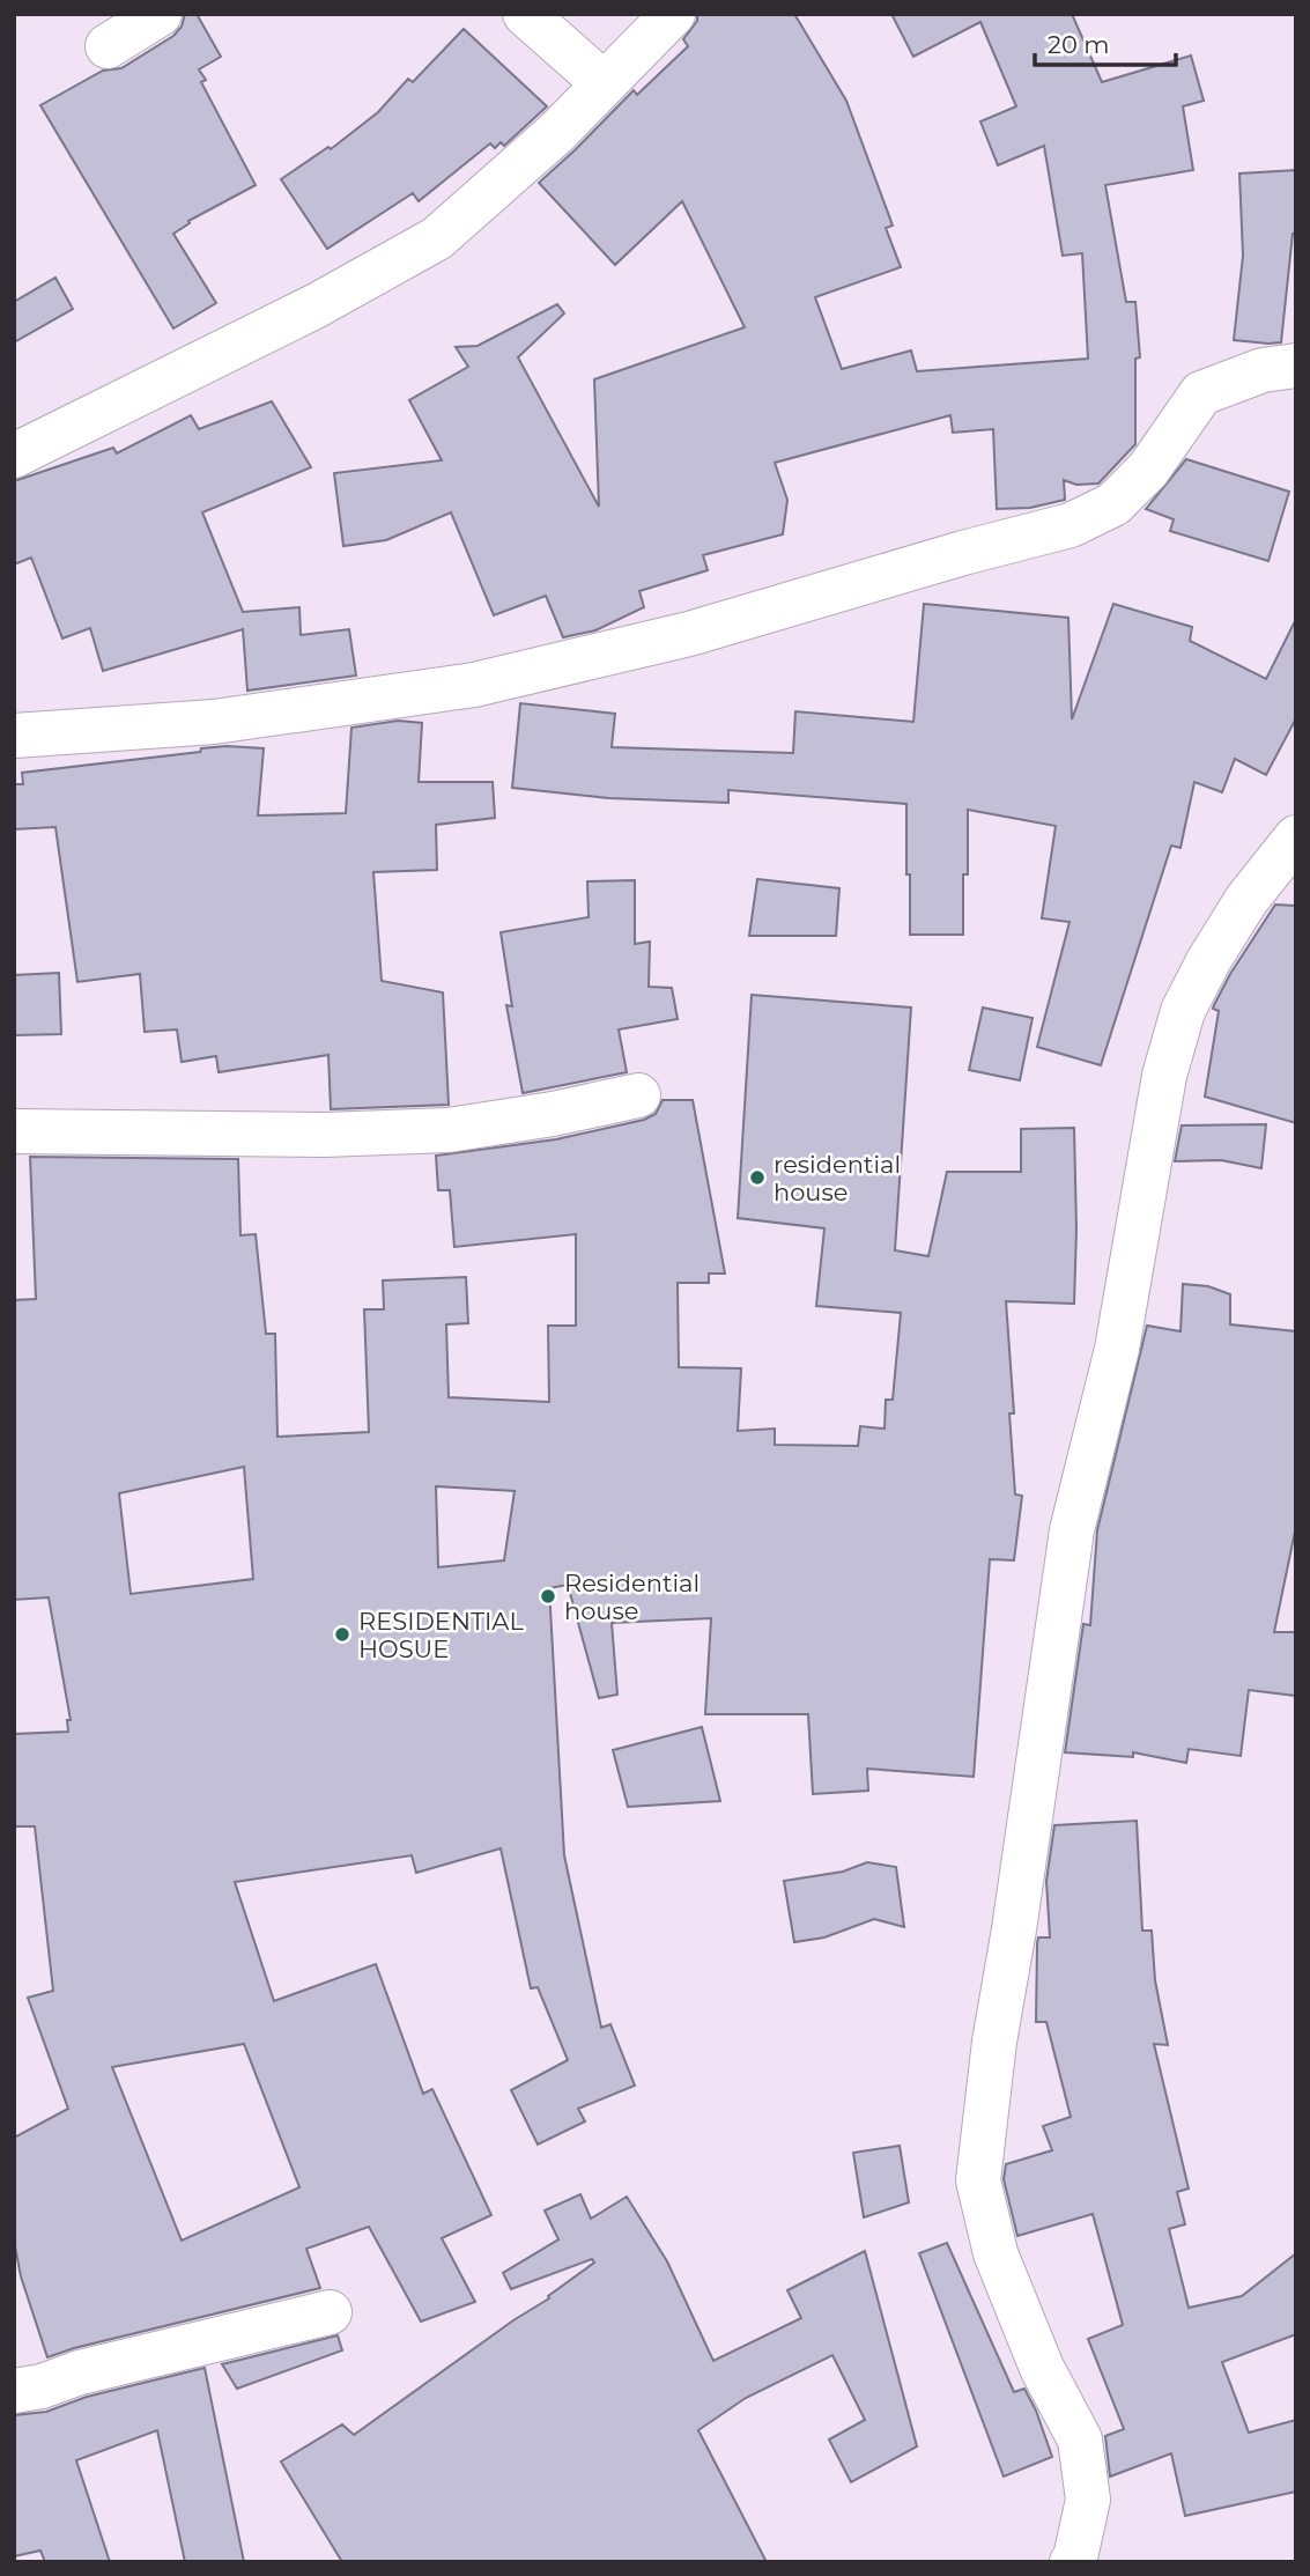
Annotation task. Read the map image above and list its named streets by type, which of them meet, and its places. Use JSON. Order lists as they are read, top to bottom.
{
  "places": ["residential house", "Residential house", "RESIDENTIAL HOSUE"],
  "scale_bar": "20 m"
}
